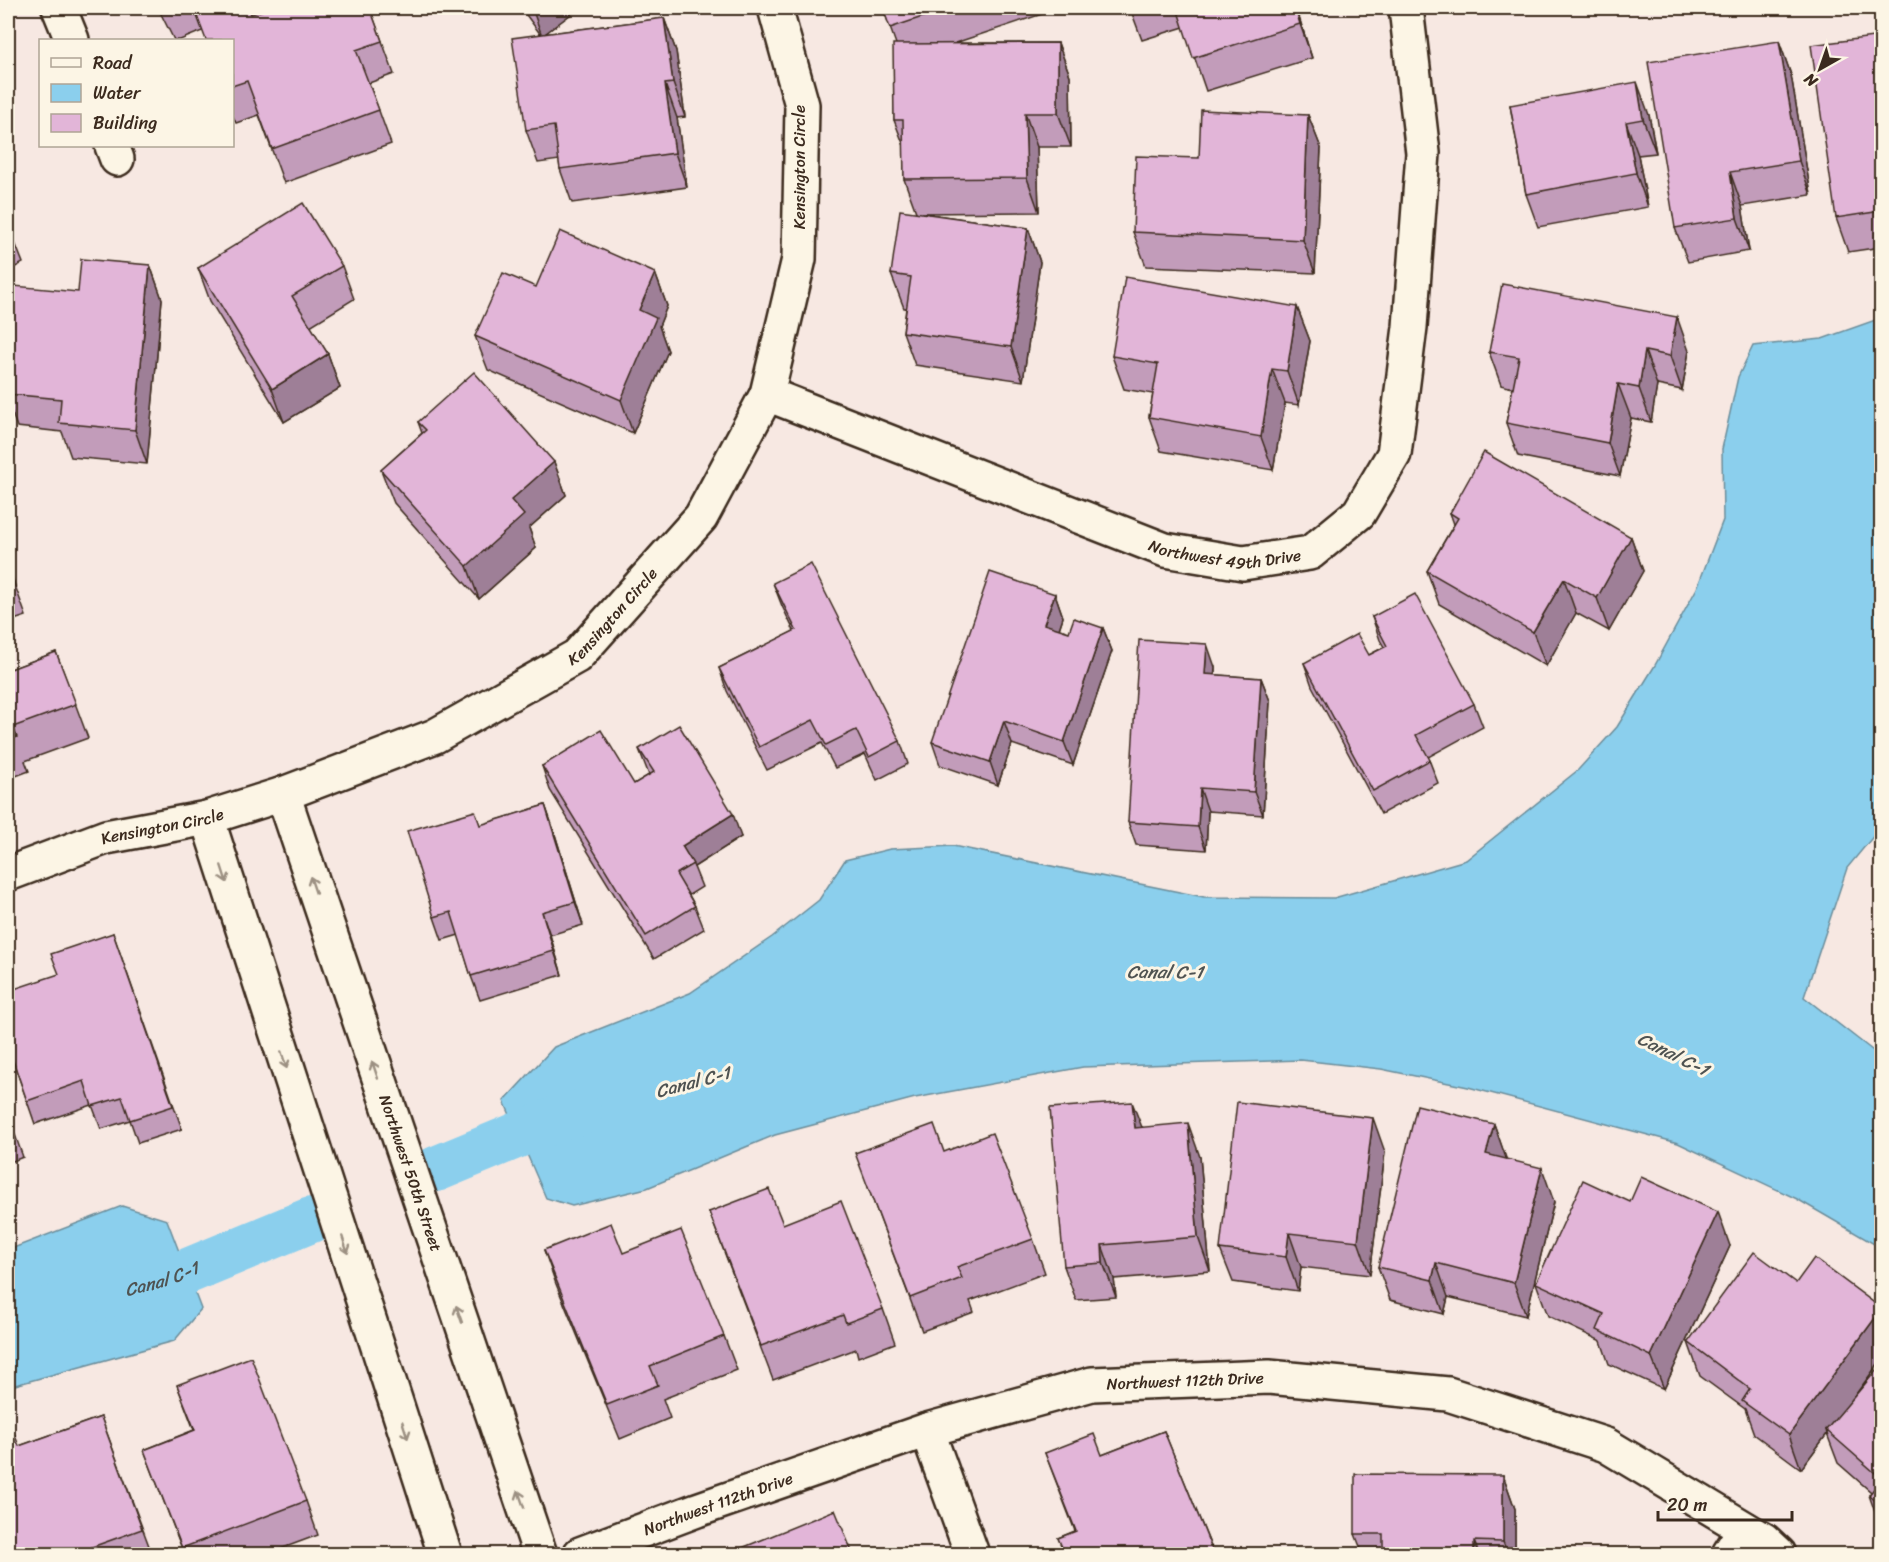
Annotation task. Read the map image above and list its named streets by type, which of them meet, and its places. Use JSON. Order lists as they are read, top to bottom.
{
  "streets": {
    "street": [
      "Kensington Circle",
      "Northwest 49th Drive",
      "Northwest 50th Street",
      "Northwest 112th Drive"
    ]
  },
  "crossings": [
    ["Kensington Circle", "Northwest 49th Drive"],
    ["Kensington Circle", "Northwest 50th Street"]
  ],
  "water": ["Canal C-1"],
  "legend": ["Road", "Water", "Building"],
  "scale_bar": "20 m",
  "north": "bottom left"
}
